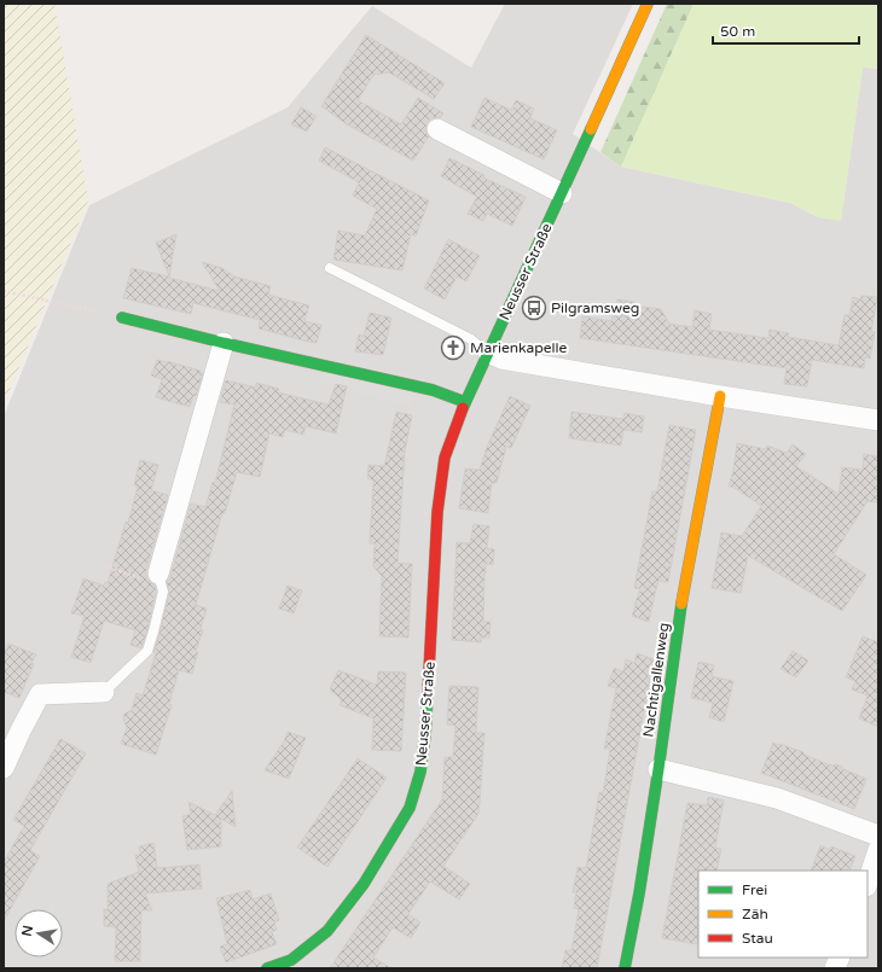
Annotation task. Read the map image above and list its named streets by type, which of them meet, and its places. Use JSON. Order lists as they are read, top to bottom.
{
  "streets": {
    "street": ["Neusser Straße", "Nachtigallenweg"]
  },
  "places": {
    "bus stop": ["Pilgramsweg"],
    "church": ["Marienkapelle"]
  },
  "legend": ["Frei", "Zäh", "Stau"],
  "scale_bar": "50 m",
  "north": "left"
}
